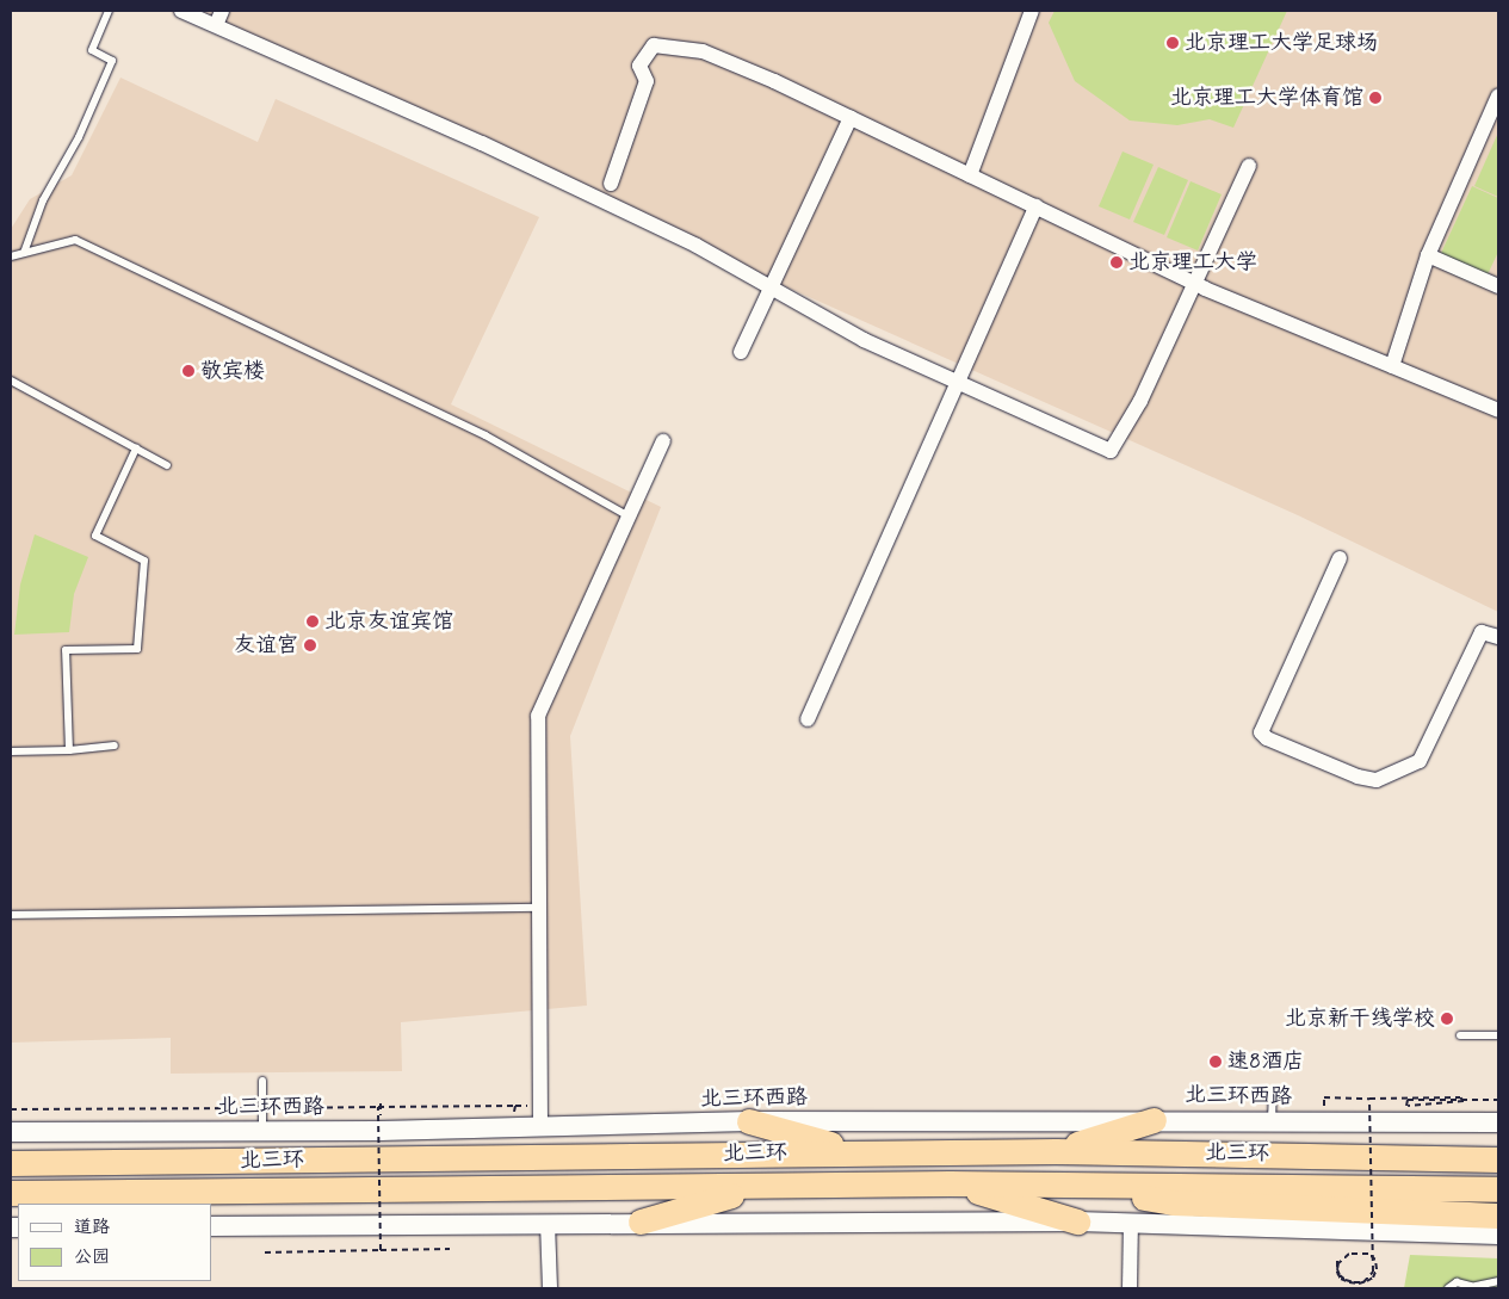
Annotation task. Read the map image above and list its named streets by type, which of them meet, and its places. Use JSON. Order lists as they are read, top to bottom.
{
  "streets": {
    "highway": ["北三环"],
    "street": ["北三环西路"]
  },
  "places": [
    "北京理工大学足球场",
    "北京理工大学体育馆",
    "北京理工大学",
    "敬宾楼",
    "北京友谊宾馆",
    "友谊宫",
    "北京新干线学校",
    "速8酒店"
  ],
  "legend": ["道路", "公园"]
}
